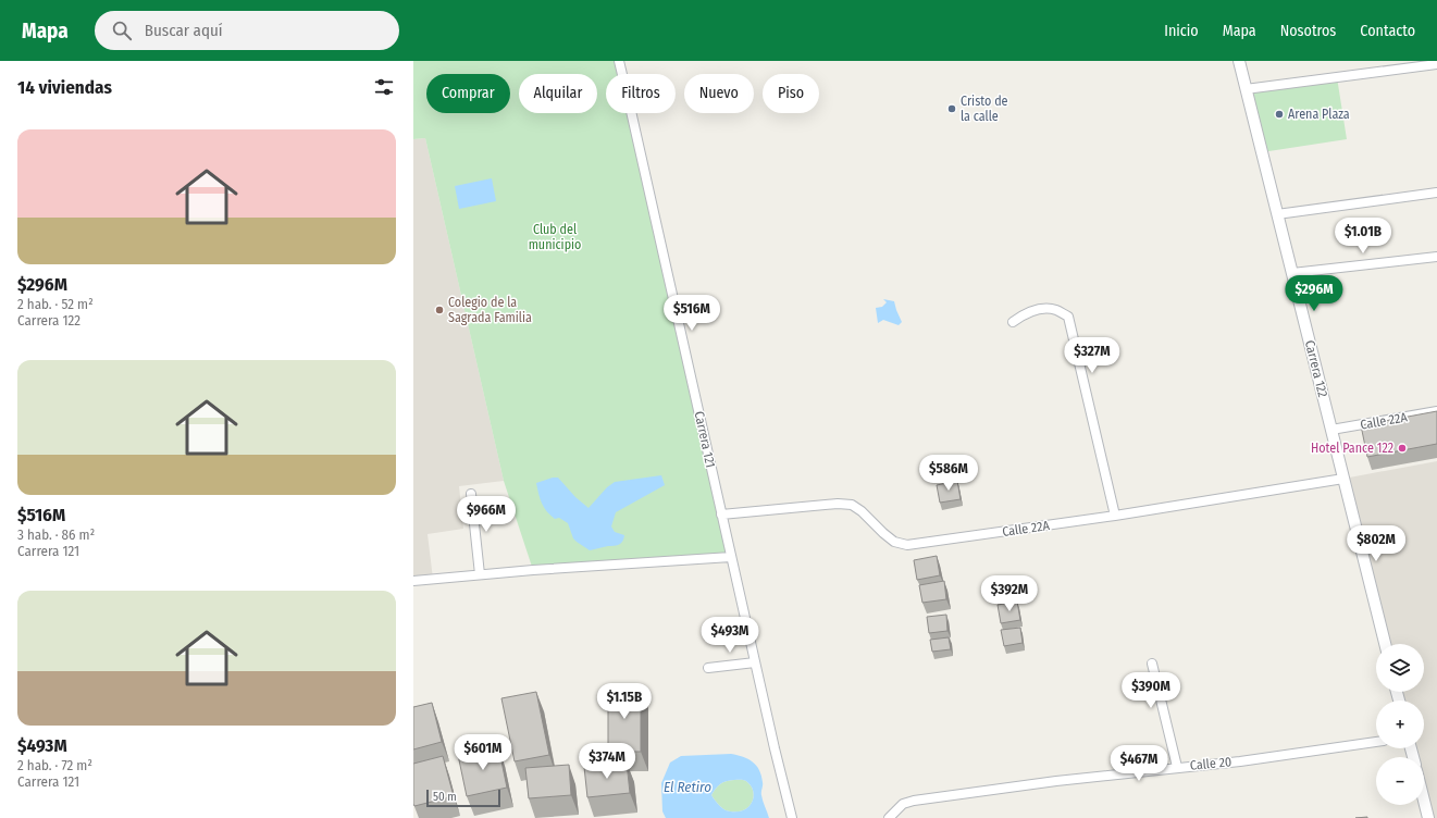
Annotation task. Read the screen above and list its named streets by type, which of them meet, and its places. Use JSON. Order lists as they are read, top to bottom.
{
  "streets": {
    "street": [
      "Carrera 122",
      "Calle 22A",
      "Carrera 121",
      "Calle 20"
    ]
  },
  "crossings": [
    ["Carrera 122", "Calle 22A"],
    ["Calle 22A", "Carrera 121"]
  ],
  "water": ["El Retiro"],
  "parks": ["Club del municipio"],
  "places": [
    "Cristo de la calle",
    "Arena Plaza",
    "Colegio de la Sagrada Familia",
    "Hotel Pance 122"
  ],
  "scale_bar": "50 m",
  "page": {
    "header": "Mapa",
    "search": "Buscar aquí",
    "nav": [
      "Inicio",
      "Mapa",
      "Nosotros",
      "Contacto"
    ],
    "heading": "14 viviendas",
    "chip": [
      "Comprar",
      "Alquilar",
      "Filtros",
      "Nuevo",
      "Piso"
    ],
    "list": [
      {
        "name": "$296M",
        "note": "2 hab. · 52 m² · Carrera 122"
      },
      {
        "name": "$516M",
        "note": "3 hab. · 86 m² · Carrera 121"
      },
      {
        "name": "$493M",
        "note": "2 hab. · 72 m² · Carrera 121"
      }
    ],
    "price": [
      "$1.01B",
      "$296M",
      "$516M",
      "$327M",
      "$586M",
      "$966M",
      "$802M",
      "$392M",
      "$493M",
      "$390M",
      "$1.15B",
      "$601M",
      "$374M",
      "$467M"
    ],
    "map_buttons": ["+", "−"],
    "scale": "50 m"
  }
}
